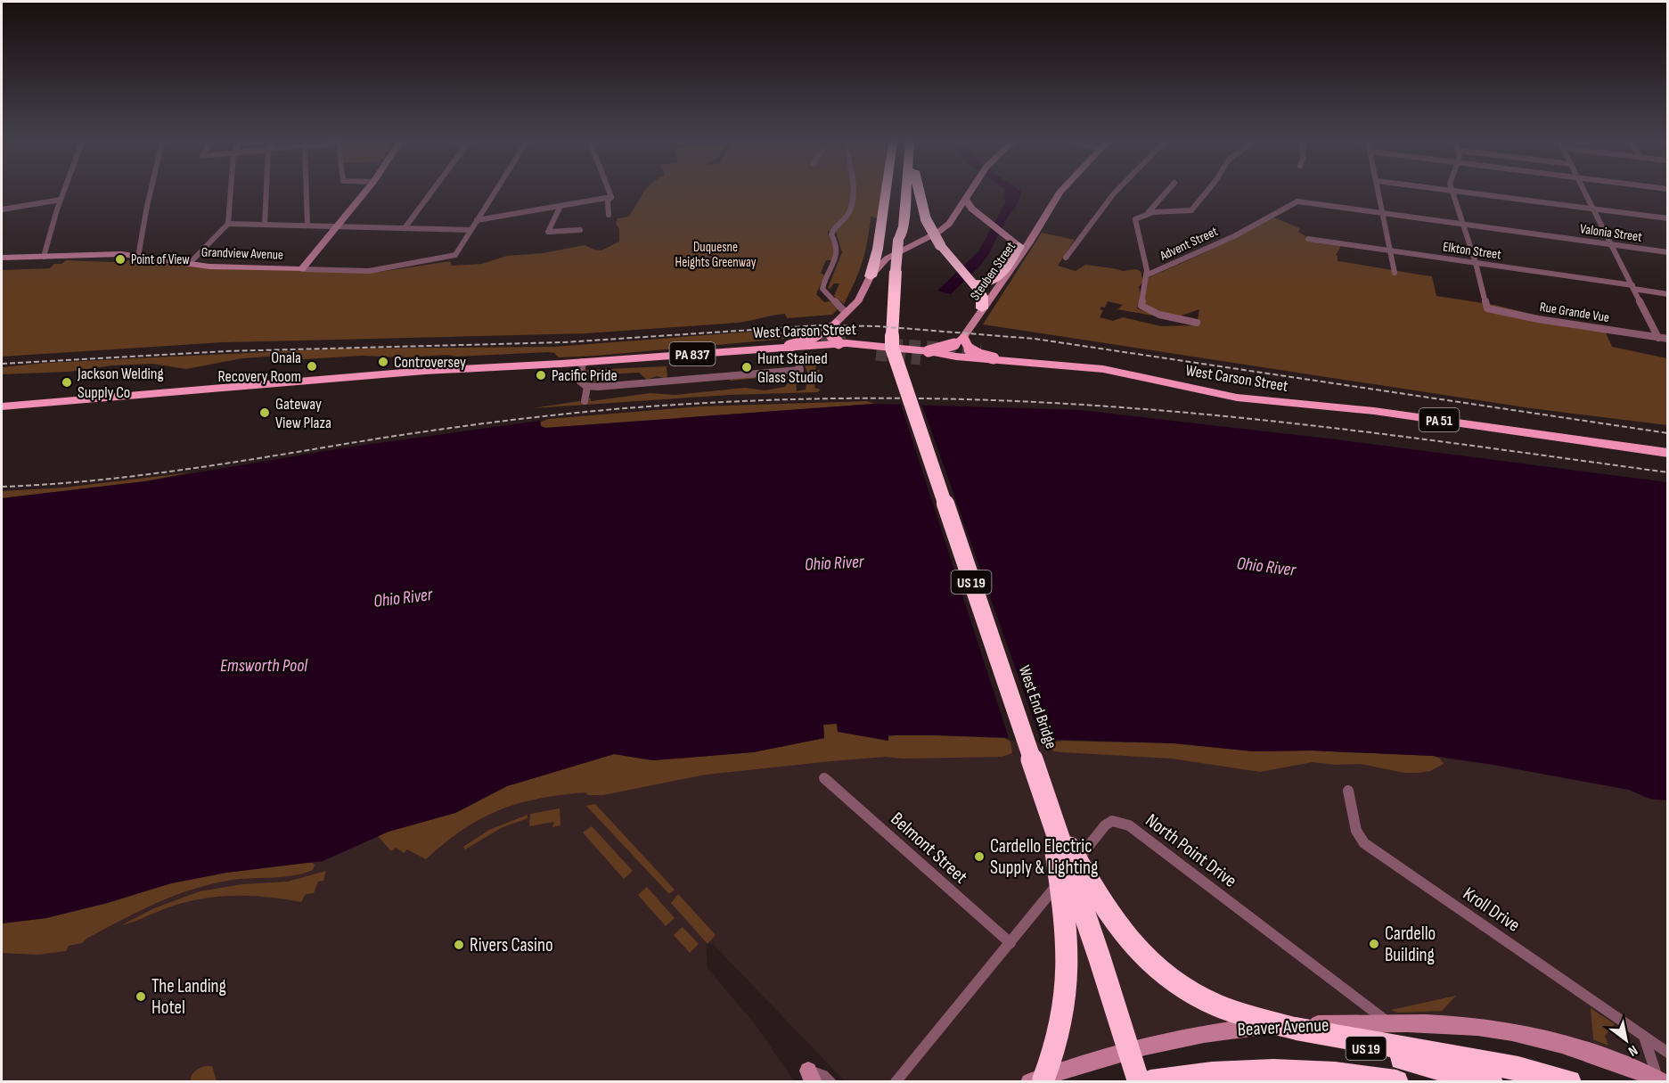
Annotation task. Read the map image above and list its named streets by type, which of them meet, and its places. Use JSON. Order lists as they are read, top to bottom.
{
  "streets": {
    "highway": ["US 19", "West End Bridge"],
    "main road": [
      "Grandview Avenue",
      "Steuben Street",
      "West Carson Street",
      "PA 837",
      "PA 51",
      "Beaver Avenue"
    ],
    "street": [
      "Valonia Street",
      "Advent Street",
      "Elkton Street",
      "Rue Grande Vue",
      "Belmont Street",
      "North Point Drive",
      "Kroll Drive"
    ]
  },
  "crossings": [
    ["Valonia Street", "Advent Street"],
    ["Elkton Street", "Rue Grande Vue"],
    ["Steuben Street", "PA 51"],
    ["West Carson Street", "PA 837"],
    ["West Carson Street", "PA 51"],
    ["West Carson Street", "US 19"],
    ["West Carson Street", "West End Bridge"],
    ["US 19", "West End Bridge"],
    ["Belmont Street", "North Point Drive"],
    ["North Point Drive", "Beaver Avenue"]
  ],
  "water": ["Ohio River", "Emsworth Pool"],
  "parks": ["Duquesne Heights Greenway"],
  "places": [
    "Point of View",
    "Controversey",
    "Onala Recovery Room",
    "Hunt Stained Glass Studio",
    "Pacific Pride",
    "Jackson Welding Supply Co",
    "Gateway View Plaza",
    "Cardello Electric Supply & Lighting",
    "Cardello Building",
    "Rivers Casino",
    "The Landing Hotel"
  ],
  "north": "bottom right"
}
